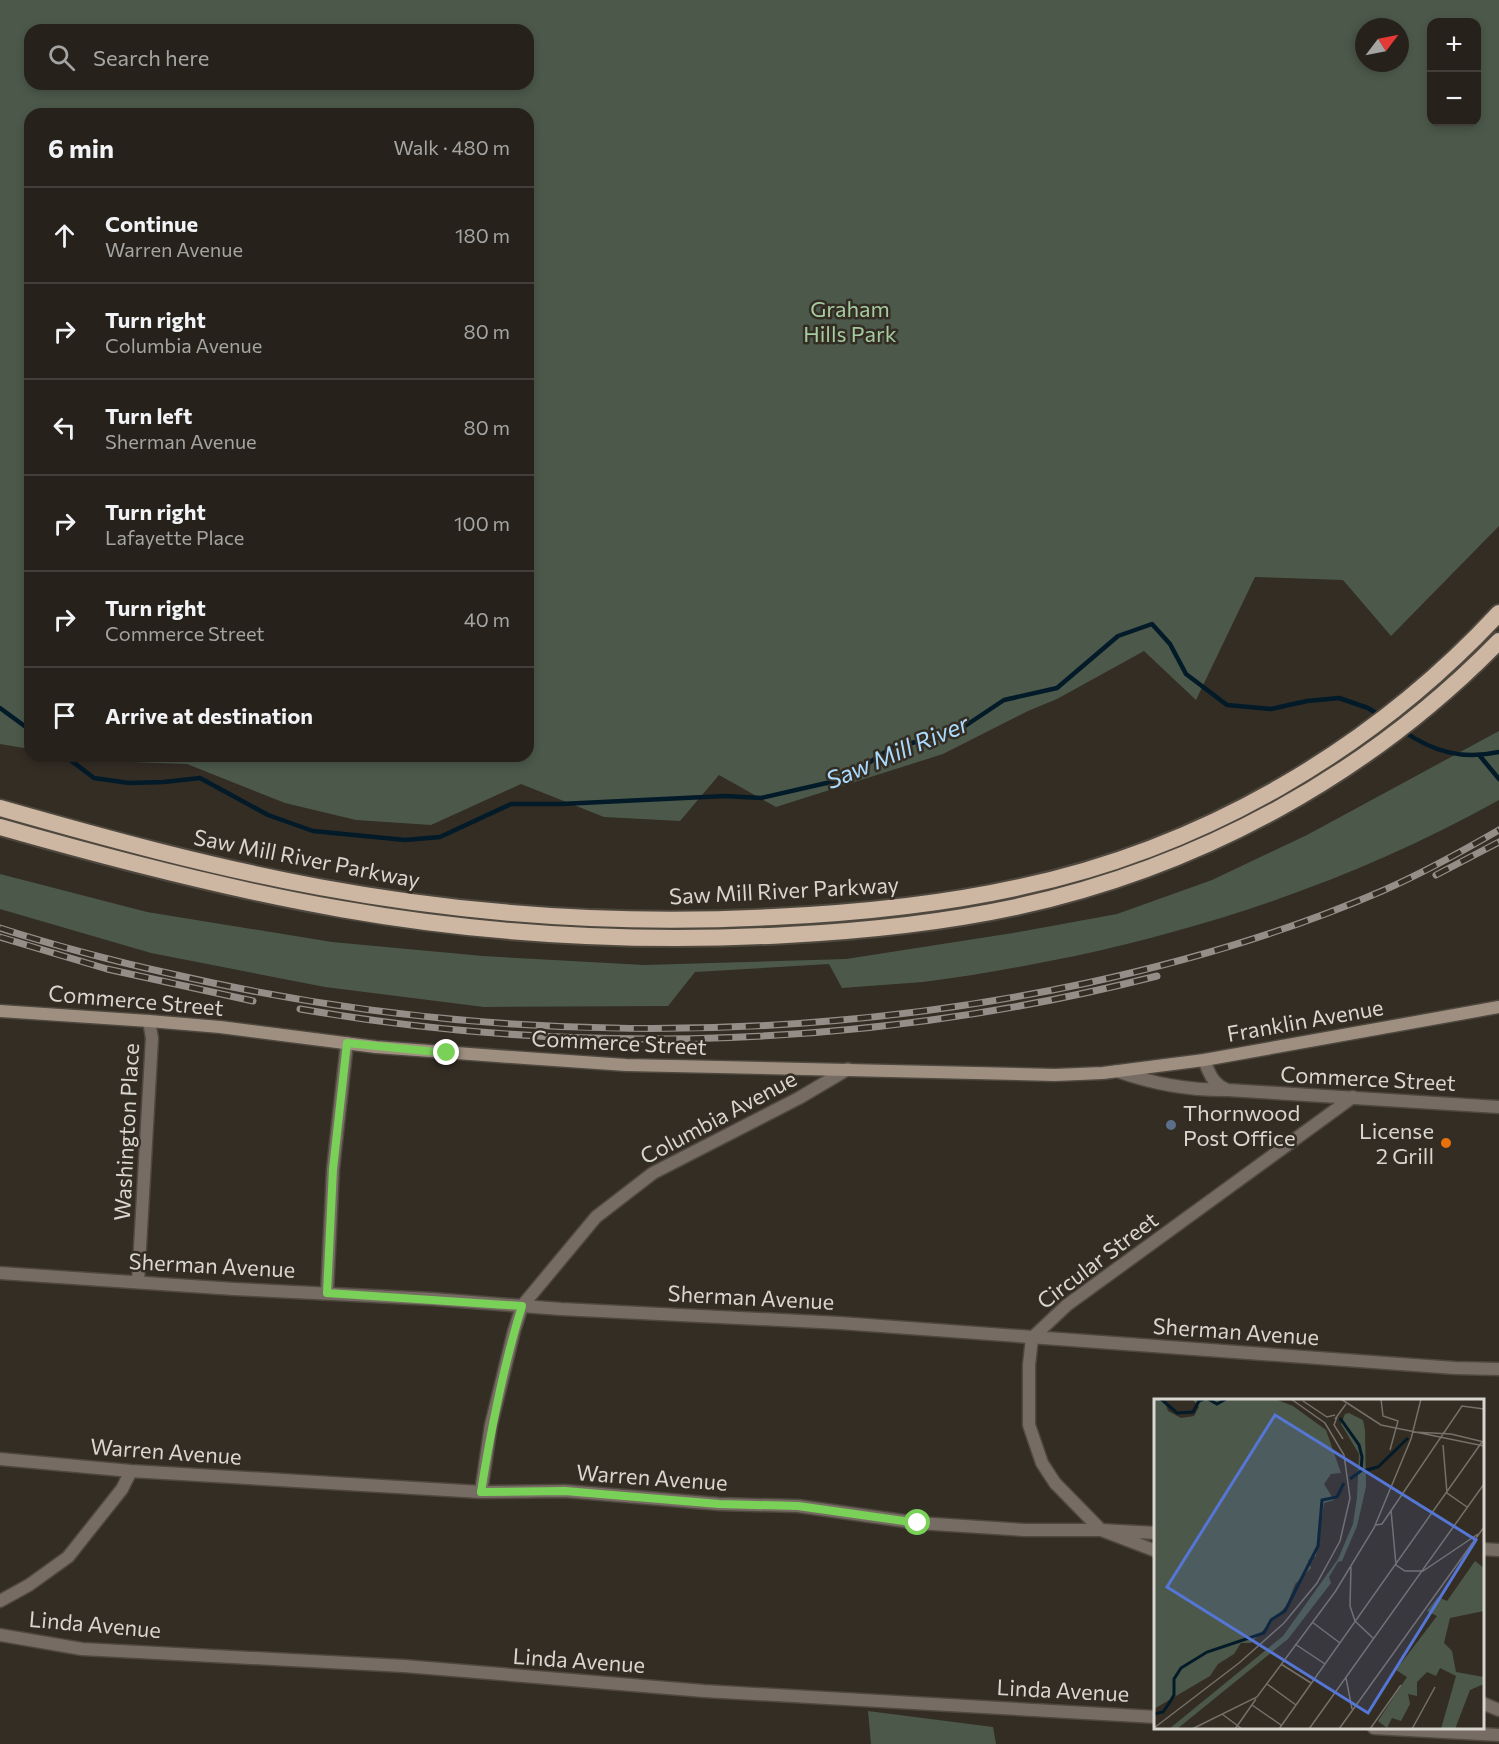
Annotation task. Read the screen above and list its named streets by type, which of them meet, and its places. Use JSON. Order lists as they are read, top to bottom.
{
  "streets": {
    "highway": ["Saw Mill River Parkway"],
    "main road": ["Commerce Street", "Franklin Avenue"],
    "street": [
      "Columbia Avenue",
      "Washington Place",
      "Circular Street",
      "Sherman Avenue",
      "Warren Avenue",
      "Linda Avenue"
    ]
  },
  "crossings": [
    ["Commerce Street", "Franklin Avenue"],
    ["Commerce Street", "Columbia Avenue"],
    ["Commerce Street", "Washington Place"],
    ["Commerce Street", "Circular Street"],
    ["Columbia Avenue", "Sherman Avenue"],
    ["Columbia Avenue", "Warren Avenue"],
    ["Washington Place", "Sherman Avenue"],
    ["Circular Street", "Sherman Avenue"],
    ["Circular Street", "Warren Avenue"]
  ],
  "water": ["Saw Mill River"],
  "parks": ["Graham Hills Park"],
  "places": ["Thornwood Post Office", "License 2 Grill"],
  "north": "top right",
  "page": {
    "map_buttons": ["+", "−"],
    "search": "Search here",
    "heading": ["6 min", "Walk · 480 m"],
    "list": [
      ["Continue", "Warren Avenue", "180 m"],
      ["Turn right", "Columbia Avenue", "80 m"],
      ["Turn left", "Sherman Avenue", "80 m"],
      ["Turn right", "Lafayette Place", "100 m"],
      ["Turn right", "Commerce Street", "40 m"],
      "Arrive at destination"
    ]
  }
}
